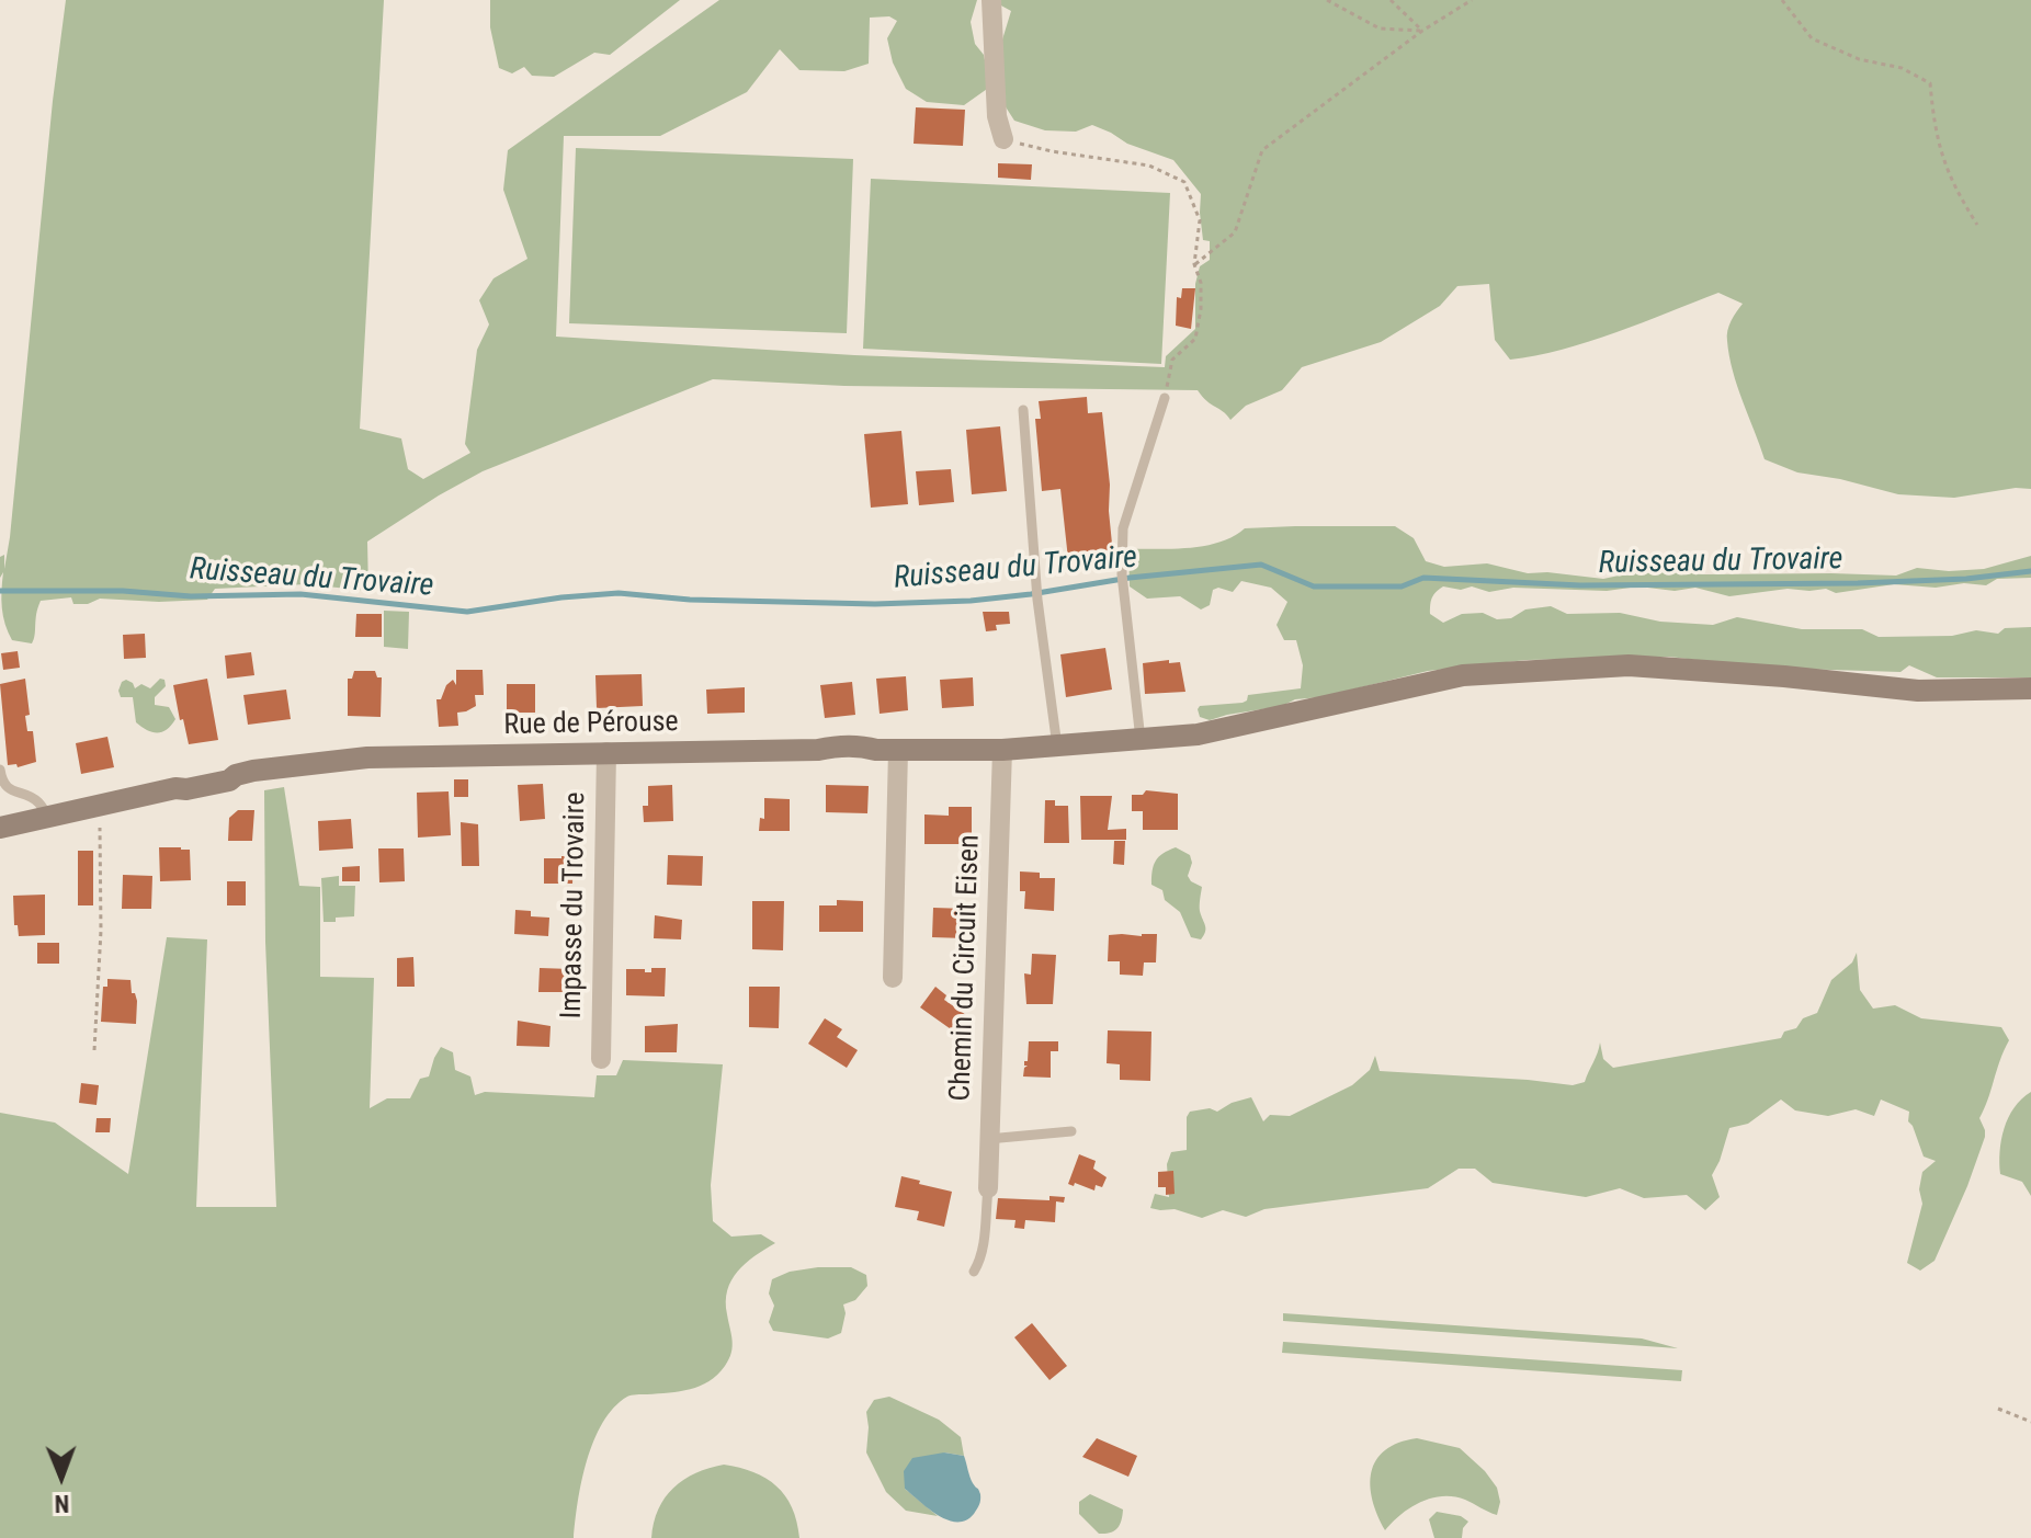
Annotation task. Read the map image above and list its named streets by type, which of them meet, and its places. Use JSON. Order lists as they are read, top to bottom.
{
  "streets": {
    "street": ["Rue de Pérouse", "Impasse du Trovaire", "Chemin du Circuit Eisen"]
  },
  "crossings": [
    ["Rue de Pérouse", "Impasse du Trovaire"],
    ["Rue de Pérouse", "Chemin du Circuit Eisen"]
  ],
  "water": ["Ruisseau du Trovaire"],
  "north": "bottom"
}
